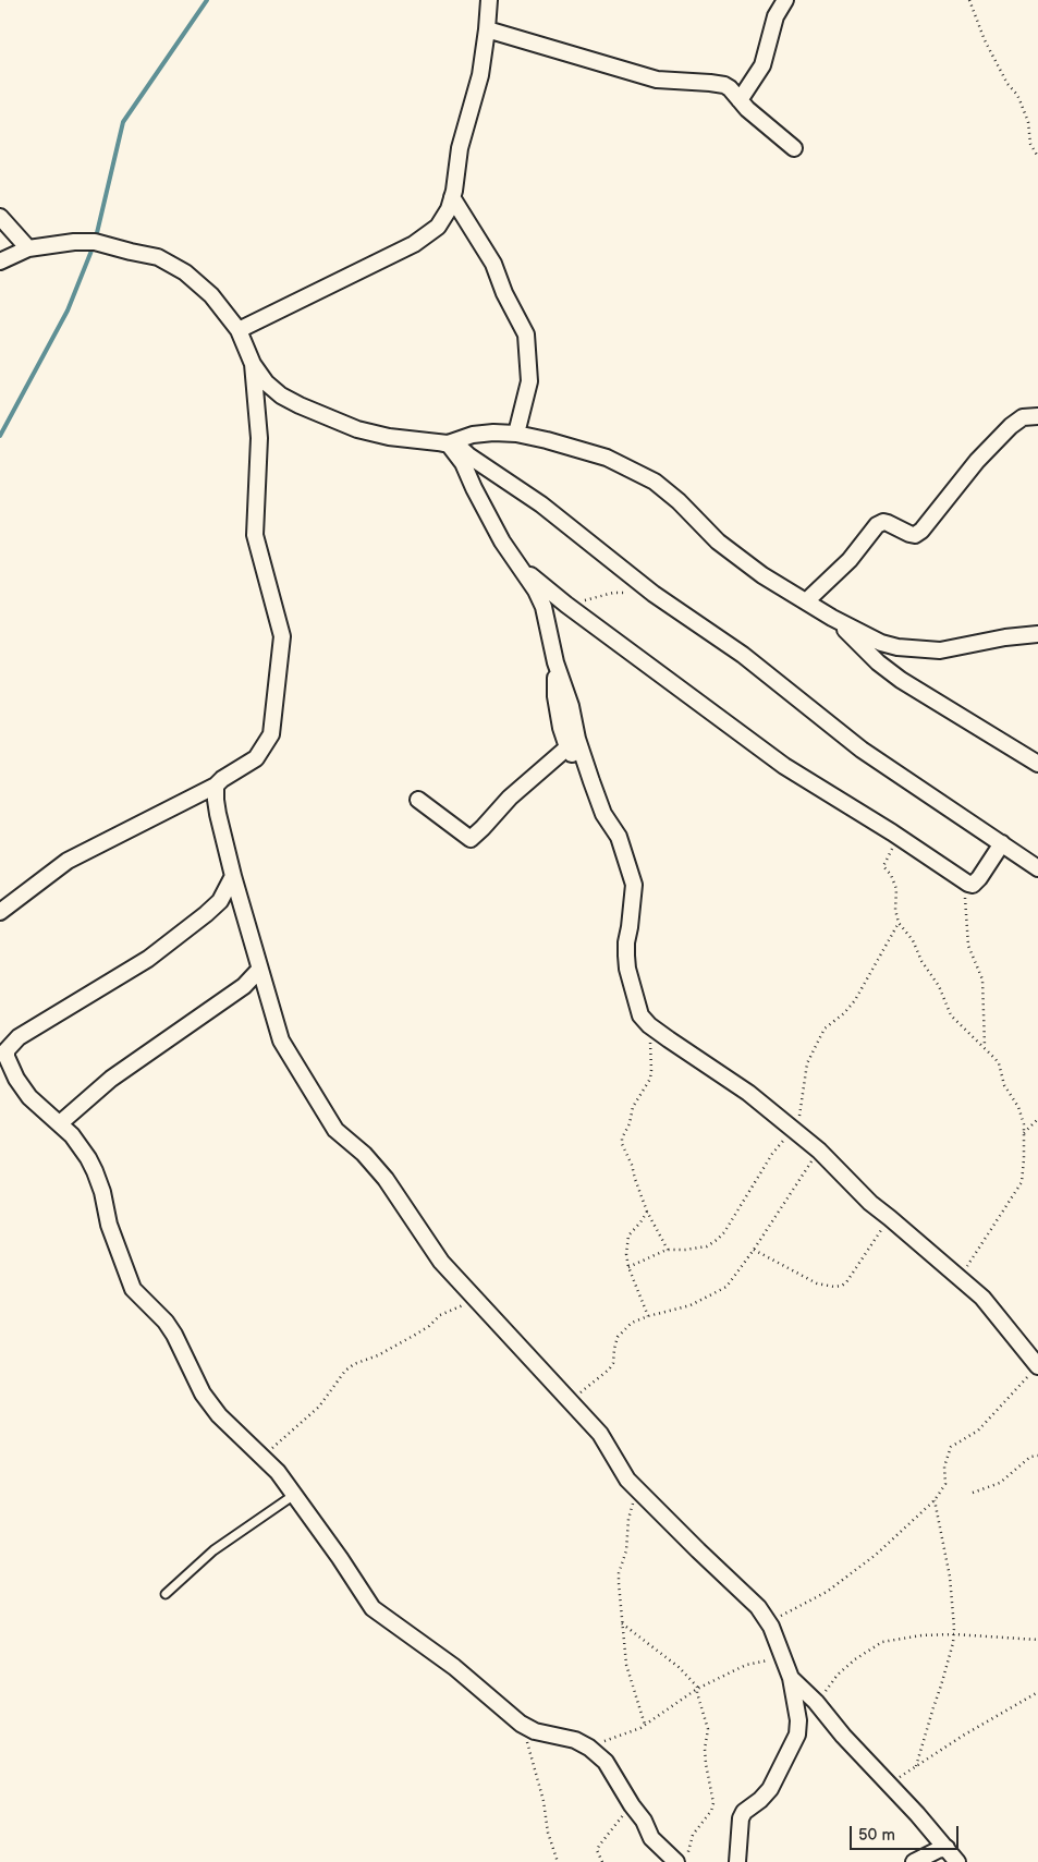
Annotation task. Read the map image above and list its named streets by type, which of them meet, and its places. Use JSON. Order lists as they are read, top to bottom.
{
  "scale_bar": "50 m"
}
